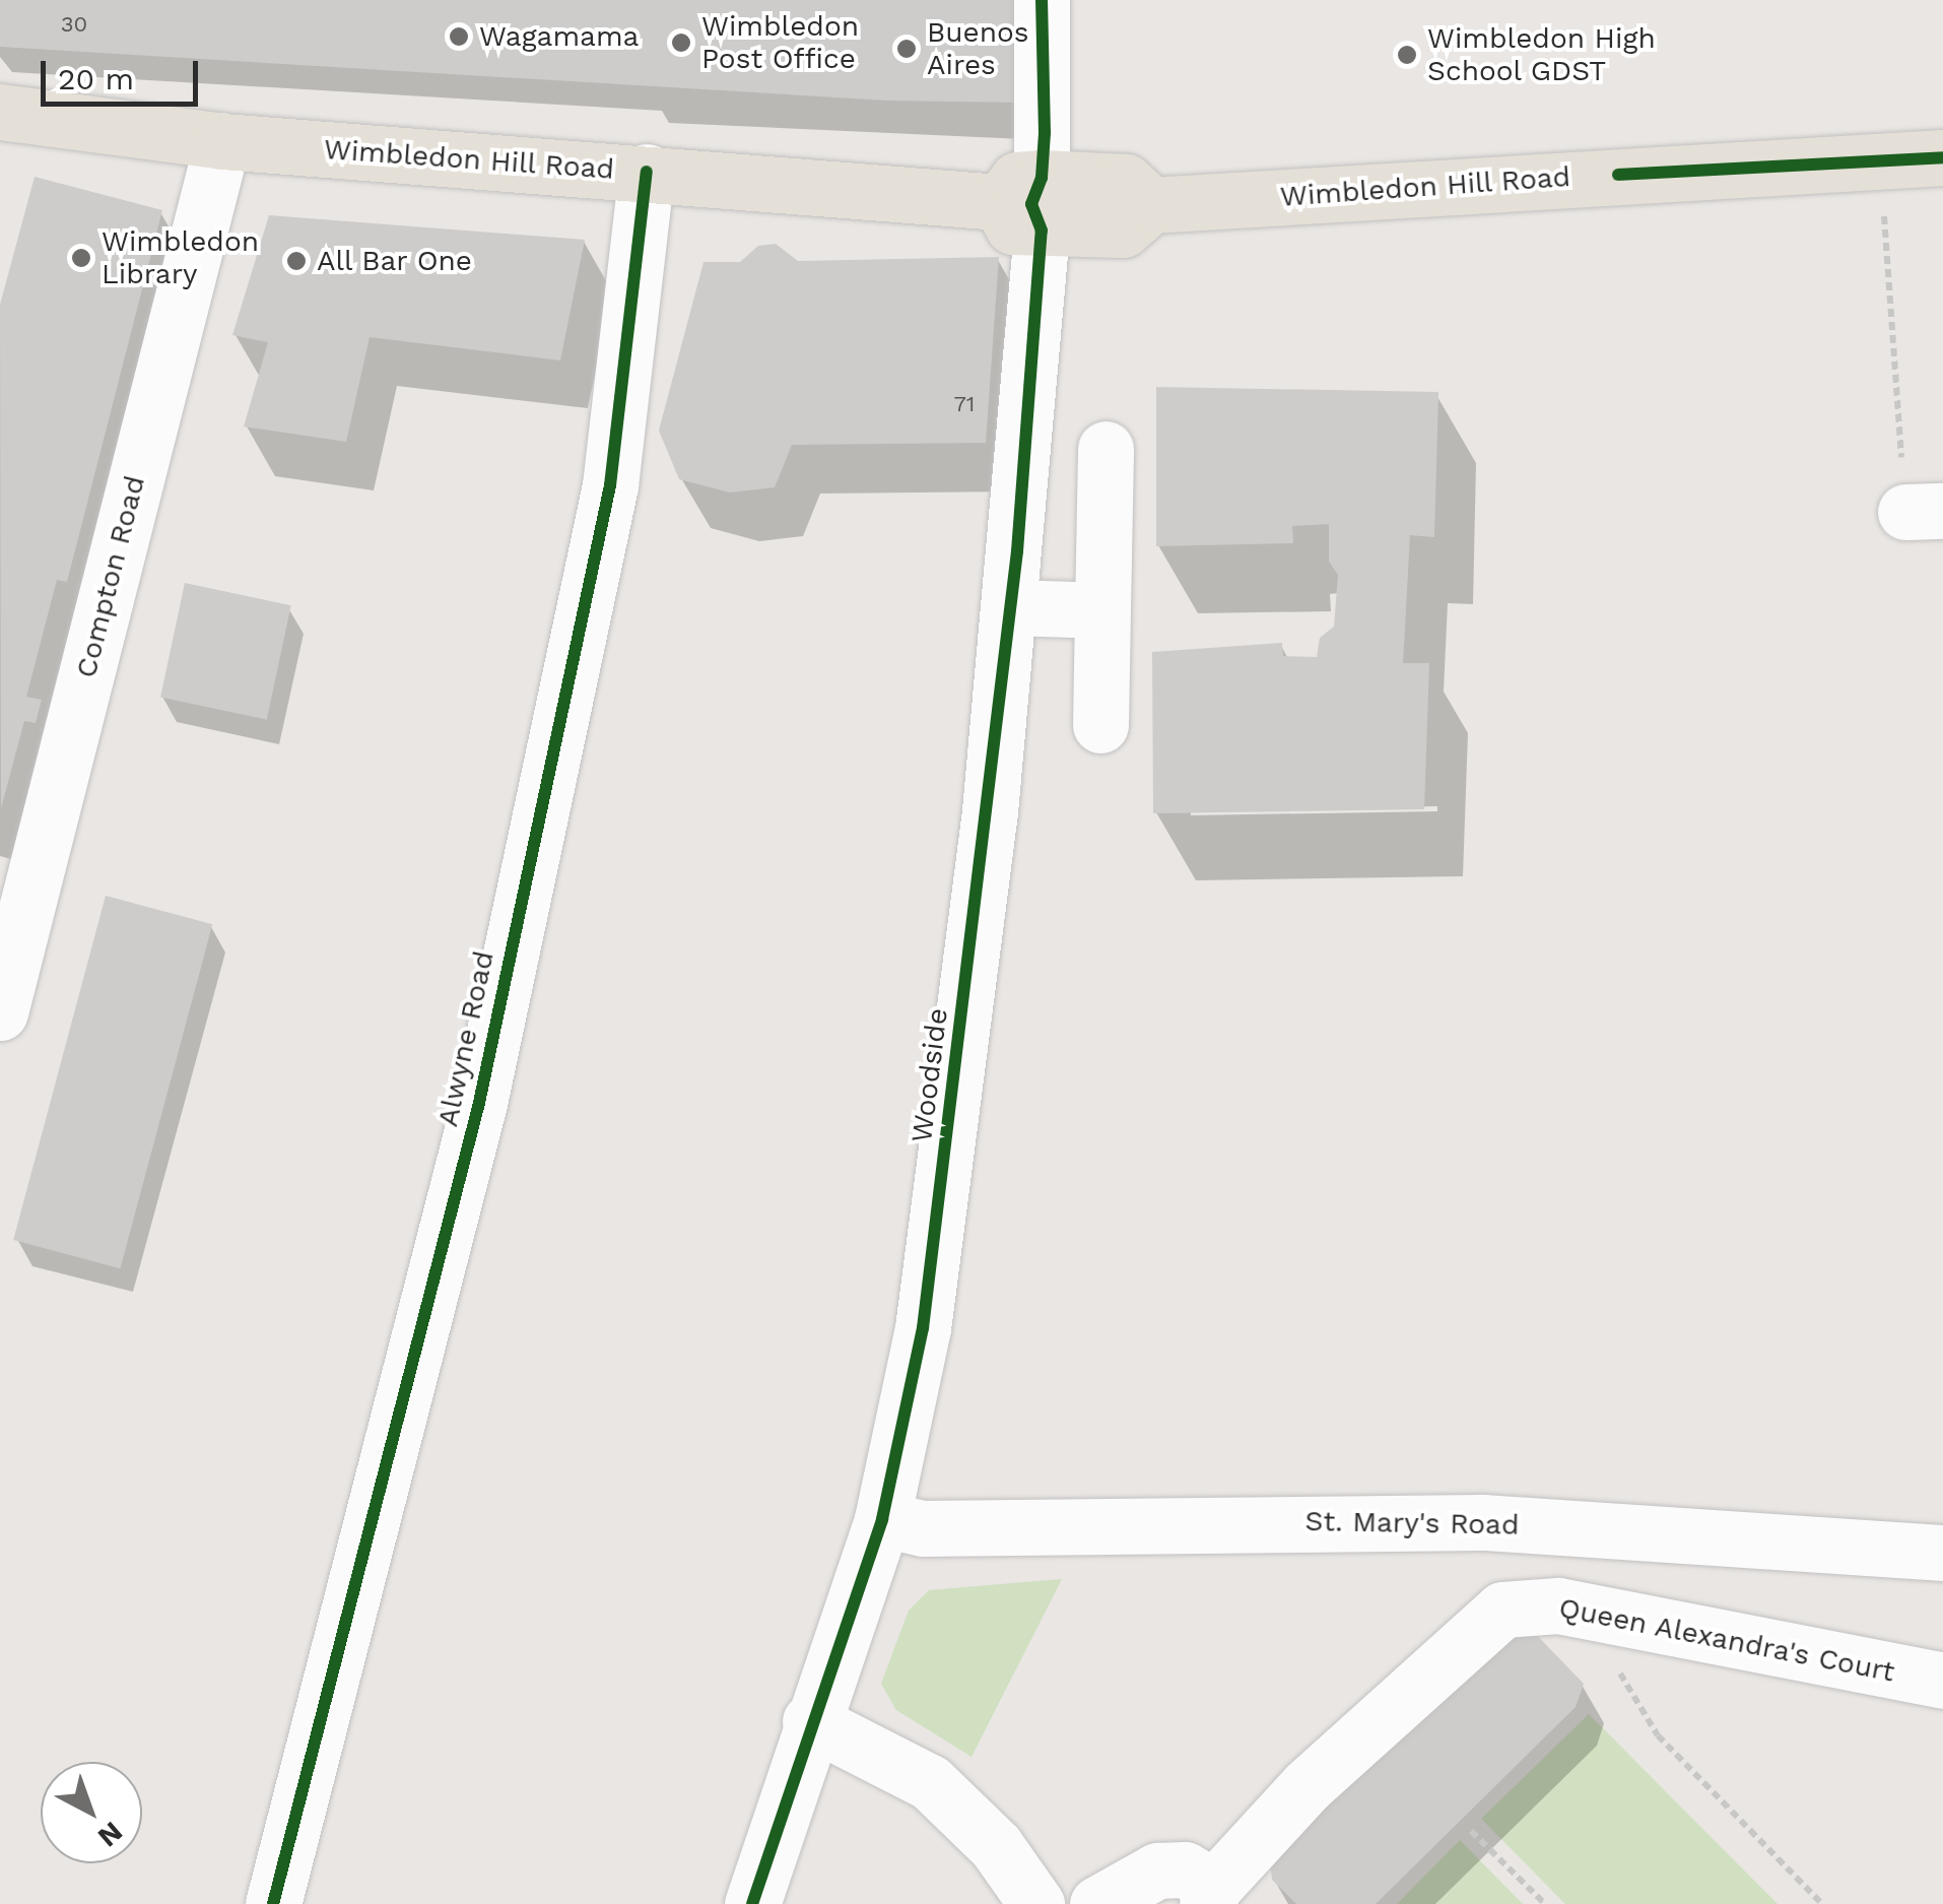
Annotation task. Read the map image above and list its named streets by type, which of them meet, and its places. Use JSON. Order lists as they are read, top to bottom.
{
  "streets": {
    "main road": ["Wimbledon Hill Road"],
    "street": [
      "Compton Road",
      "Alwyne Road",
      "Woodside",
      "St. Mary's Road",
      "Queen Alexandra's Court"
    ]
  },
  "crossings": [
    ["Wimbledon Hill Road", "Compton Road"],
    ["Wimbledon Hill Road", "Alwyne Road"],
    ["Wimbledon Hill Road", "Woodside"],
    ["Woodside", "St. Mary's Road"]
  ],
  "places": [
    "Wagamama",
    "Wimbledon Post Office",
    "Buenos Aires",
    "Wimbledon High School GDST",
    "Wimbledon Library",
    "All Bar One"
  ],
  "house_numbers": ["30", "71"],
  "scale_bar": "20 m",
  "north": "bottom right"
}
